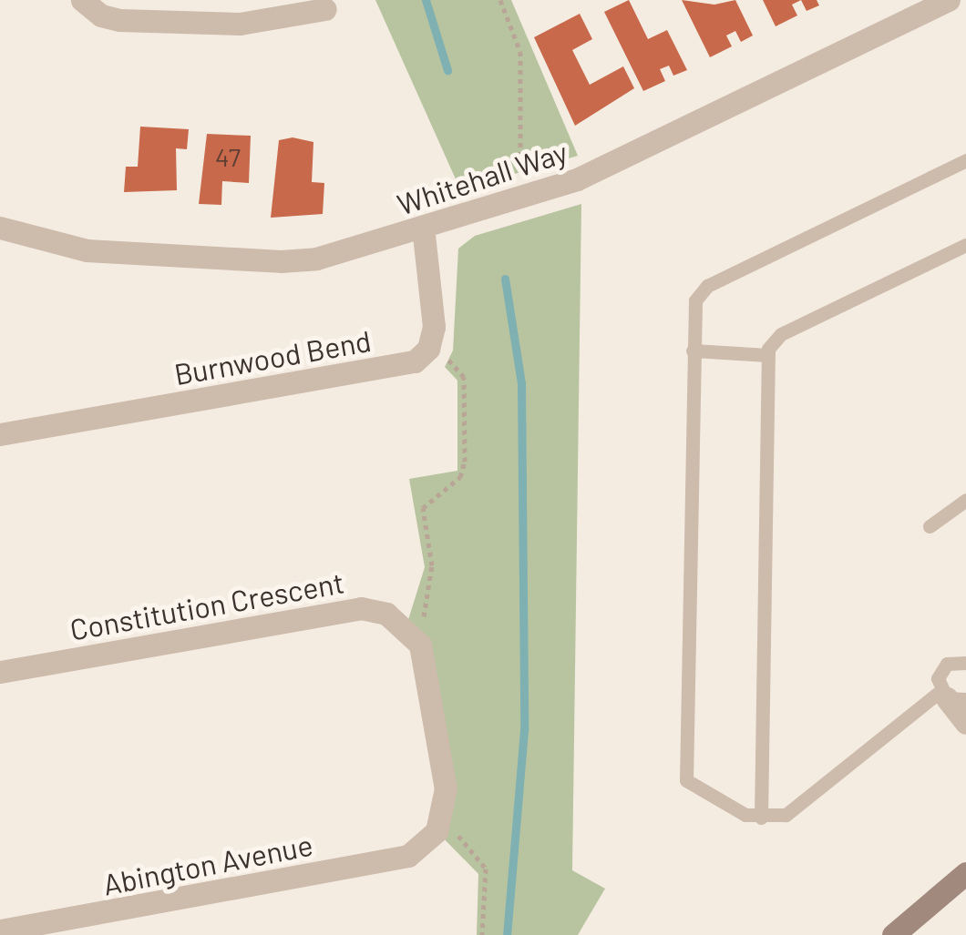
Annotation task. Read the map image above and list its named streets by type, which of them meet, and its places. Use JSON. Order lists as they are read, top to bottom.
{
  "streets": {
    "street": [
      "Whitehall Way",
      "Burnwood Bend",
      "Constitution Crescent",
      "Abington Avenue"
    ]
  },
  "crossings": [
    ["Whitehall Way", "Burnwood Bend"],
    ["Constitution Crescent", "Abington Avenue"]
  ],
  "house_numbers": ["47"]
}
